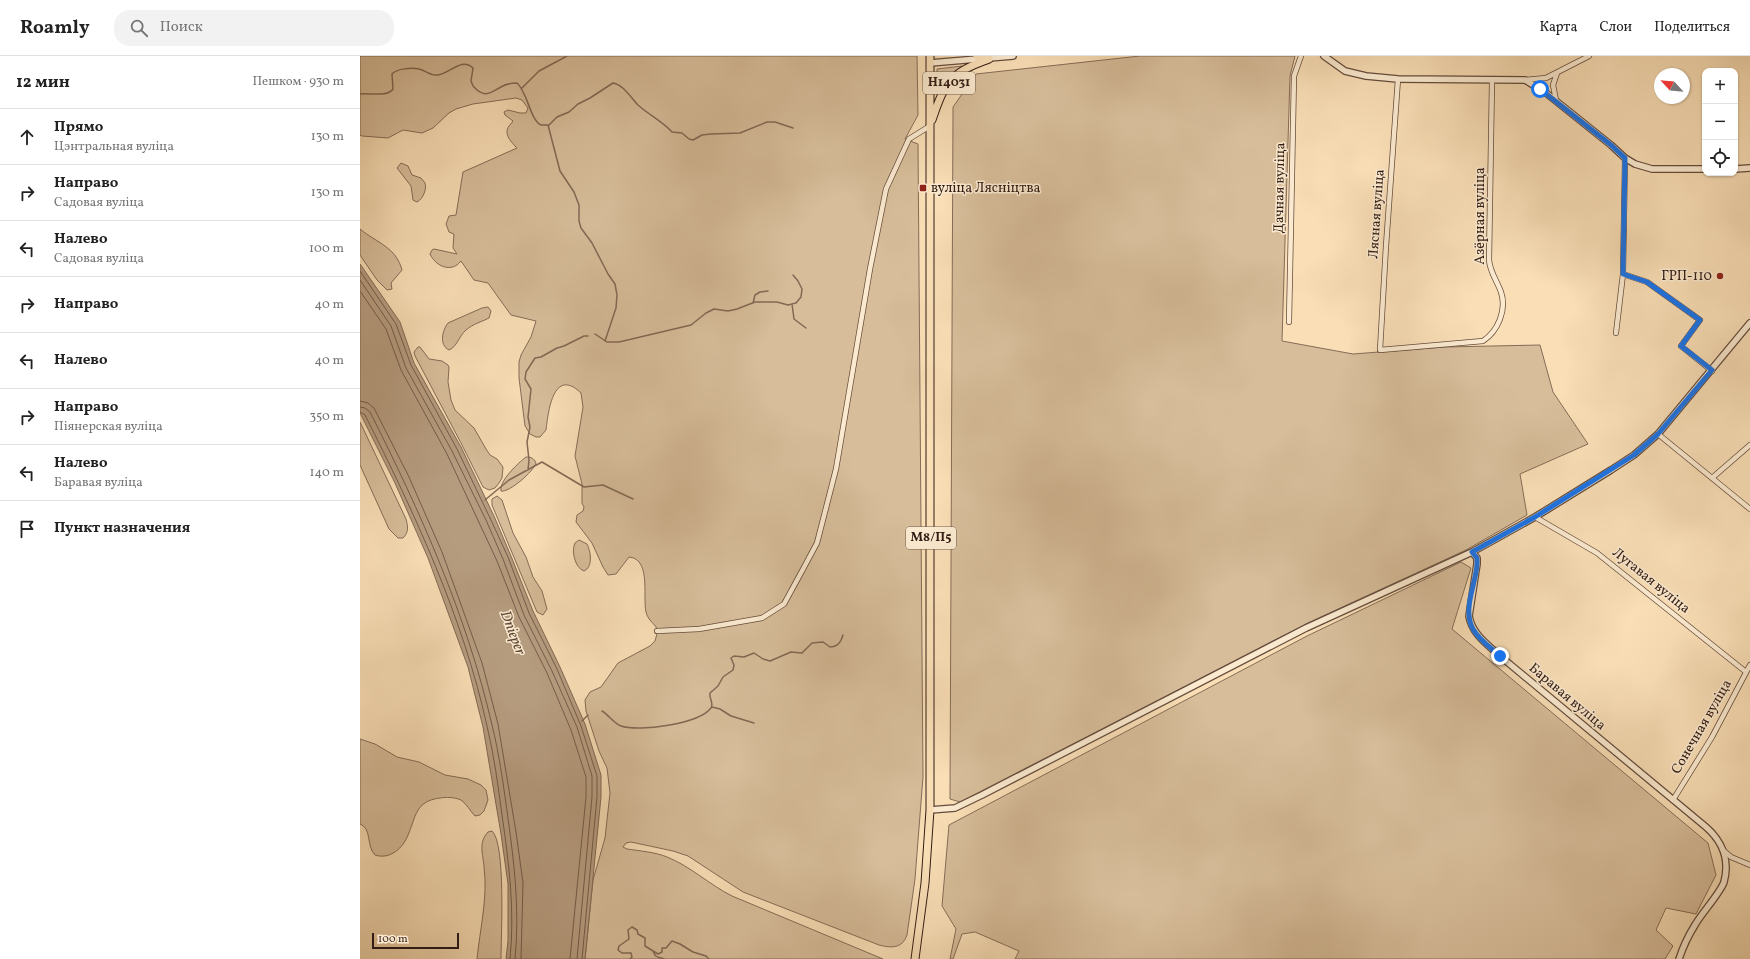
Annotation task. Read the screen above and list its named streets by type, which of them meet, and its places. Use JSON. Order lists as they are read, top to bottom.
{
  "streets": {
    "main road": ["Н14031", "М8/П5"],
    "street": [
      "Дачная вуліца",
      "Лясная вуліца",
      "Азёрная вуліца",
      "Лугавая вуліца",
      "Баравая вуліца",
      "Сонечная вуліца"
    ]
  },
  "crossings": [
    ["Н14031", "М8/П5"],
    ["Лясная вуліца", "Азёрная вуліца"],
    ["Лугавая вуліца", "Сонечная вуліца"],
    ["Баравая вуліца", "Сонечная вуліца"]
  ],
  "water": ["Dnieper"],
  "places": {
    "transit": ["вуліца Лясніцтва"],
    "other": ["ГРП-110"]
  },
  "scale_bar": "100 m",
  "north": "top left",
  "page": {
    "header": "Roamly",
    "search": "Поиск",
    "nav": ["Карта", "Слои", "Поделиться"],
    "heading": ["12 мин", "Пешком · 930 m"],
    "map_buttons": ["+", "−"],
    "list": [
      ["Прямо", "Цэнтральная вуліца", "130 m"],
      ["Направо", "Садовая вуліца", "130 m"],
      ["Налево", "Садовая вуліца", "100 m"],
      ["Направо", "40 m"],
      ["Налево", "40 m"],
      ["Направо", "Піянерская вуліца", "350 m"],
      ["Налево", "Баравая вуліца", "140 m"],
      "Пункт назначения"
    ],
    "scale": "100 m"
  }
}
